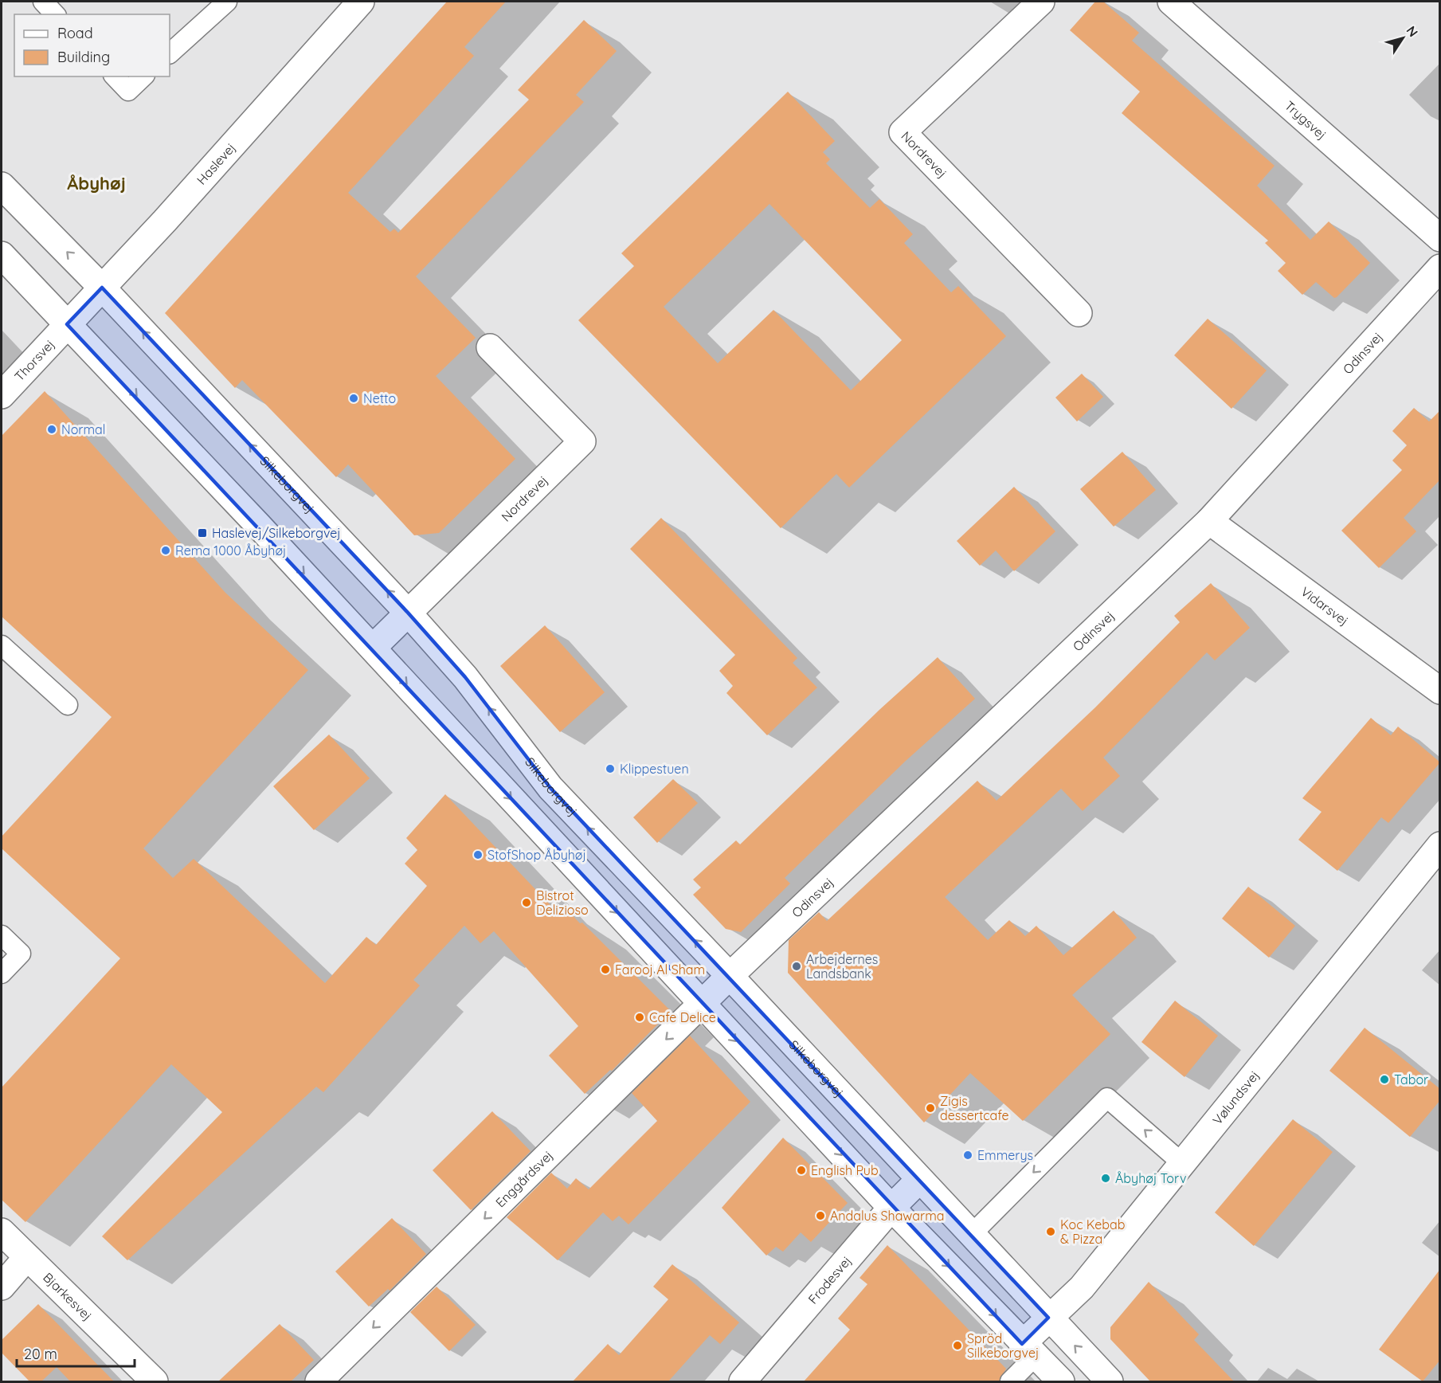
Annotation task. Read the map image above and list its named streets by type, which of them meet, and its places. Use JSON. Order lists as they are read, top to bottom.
{
  "streets": {
    "street": [
      "Trygsvej",
      "Nordrevej",
      "Haslevej",
      "Odinsvej",
      "Thorsvej",
      "Silkeborgvej",
      "Vidarsvej",
      "Vølundsvej",
      "Enggårdsvej",
      "Frodesvej",
      "Bjarkesvej"
    ]
  },
  "crossings": [
    ["Nordrevej", "Silkeborgvej"],
    ["Haslevej", "Thorsvej"],
    ["Haslevej", "Silkeborgvej"],
    ["Odinsvej", "Silkeborgvej"],
    ["Odinsvej", "Vidarsvej"],
    ["Odinsvej", "Enggårdsvej"],
    ["Silkeborgvej", "Vølundsvej"],
    ["Silkeborgvej", "Enggårdsvej"],
    ["Silkeborgvej", "Frodesvej"]
  ],
  "one_way": ["Enggårdsvej"],
  "districts": ["Åbyhøj"],
  "places": {
    "other": [
      "Netto",
      "Normal",
      "Rema 1000 Åbyhøj",
      "Klippestuen",
      "StofShop Åbyhøj",
      "Bistrot Delizioso",
      "Arbejdernes Landsbank",
      "Farooj Al Sham",
      "Cafe Delice",
      "Tabor",
      "Zigis dessertcafe",
      "Emmerys",
      "English Pub",
      "Åbyhøj Torv",
      "Andalus Shawarma",
      "Koc Kebab & Pizza",
      "Spröd Silkeborgvej"
    ],
    "transit": ["Haslevej/Silkeborgvej"]
  },
  "legend": ["Road", "Building"],
  "scale_bar": "20 m",
  "north": "top right"
}
